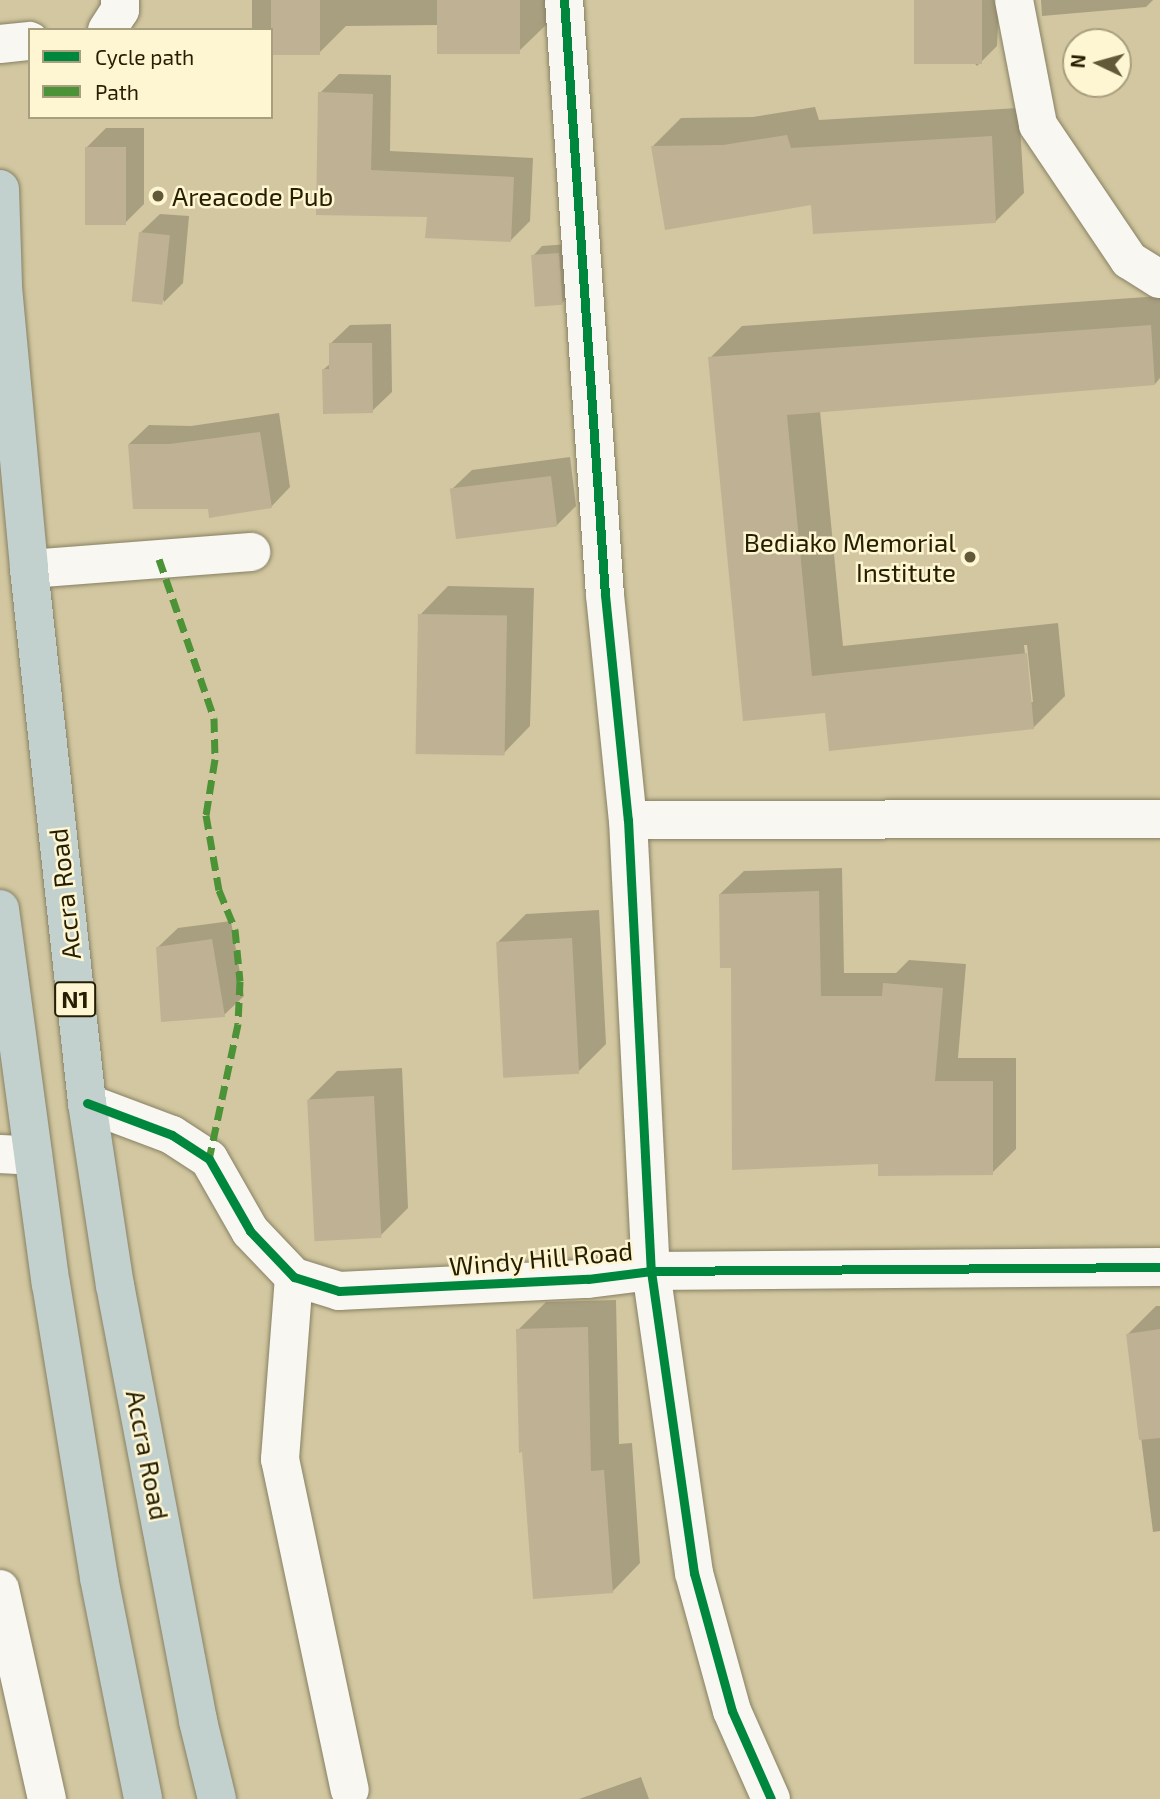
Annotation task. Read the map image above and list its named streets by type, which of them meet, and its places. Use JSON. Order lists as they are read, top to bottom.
{
  "streets": {
    "highway": ["Accra Road", "N1"],
    "street": ["Windy Hill Road"]
  },
  "crossings": [
    ["Accra Road", "Windy Hill Road"]
  ],
  "places": ["Areacode Pub", "Bediako Memorial Institute"],
  "legend": ["Cycle path", "Path"],
  "north": "left"
}
